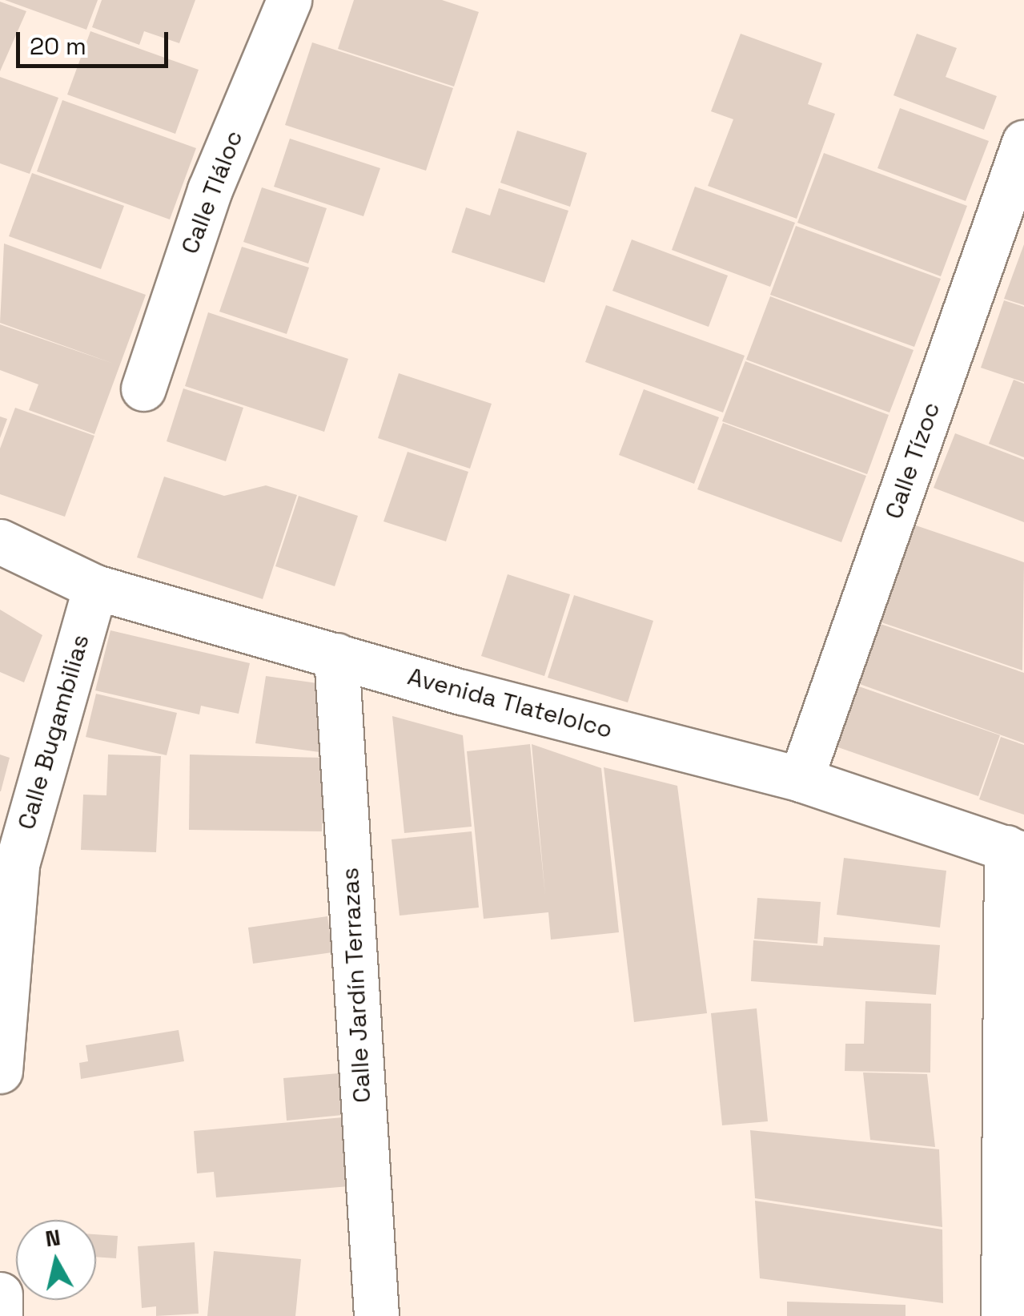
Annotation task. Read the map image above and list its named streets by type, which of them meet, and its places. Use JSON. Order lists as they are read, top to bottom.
{
  "streets": {
    "street": [
      "Calle Tláloc",
      "Calle Tízoc",
      "Avenida Tlatelolco",
      "Calle Bugambilias",
      "Calle Jardín Terrazas"
    ]
  },
  "crossings": [
    ["Calle Tízoc", "Avenida Tlatelolco"],
    ["Avenida Tlatelolco", "Calle Bugambilias"],
    ["Avenida Tlatelolco", "Calle Jardín Terrazas"]
  ],
  "scale_bar": "20 m",
  "north": "top"
}
